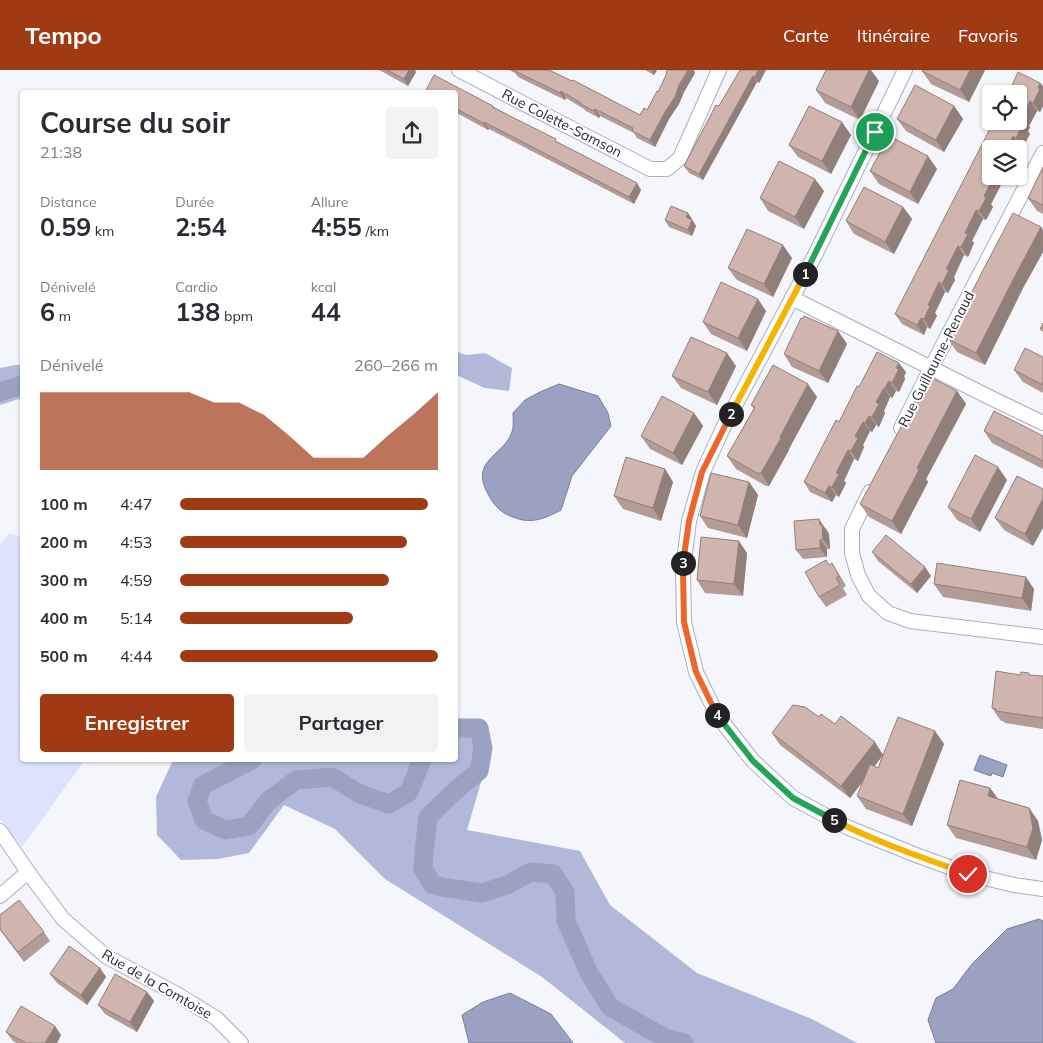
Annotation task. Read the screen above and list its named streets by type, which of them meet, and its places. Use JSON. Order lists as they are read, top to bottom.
{
  "streets": {
    "street": ["Rue Colette-Samson", "Rue Guillaume-Renaud", "Rue de la Comtoise"]
  },
  "page": {
    "header": "Tempo",
    "nav": ["Carte", "Itinéraire", "Favoris"],
    "heading": ["Course du soir", "21:38"],
    "stats": [
      ["Distance", "0.59 km"],
      ["Durée", "2:54"],
      ["Allure", "4:55 /km"],
      ["Dénivelé", "6 m"],
      ["Cardio", "138 bpm"],
      ["kcal", "44"]
    ],
    "pins": [
      "1",
      "2",
      "3",
      "4",
      "5"
    ],
    "chart": ["Dénivelé", "260–266 m"],
    "list": [
      {
        "name": "100 m",
        "note": "4:47"
      },
      {
        "name": "200 m",
        "note": "4:53"
      },
      {
        "name": "300 m",
        "note": "4:59"
      },
      {
        "name": "400 m",
        "note": "5:14"
      },
      {
        "name": "500 m",
        "note": "4:44"
      }
    ],
    "buttons": ["Enregistrer", "Partager"]
  }
}
